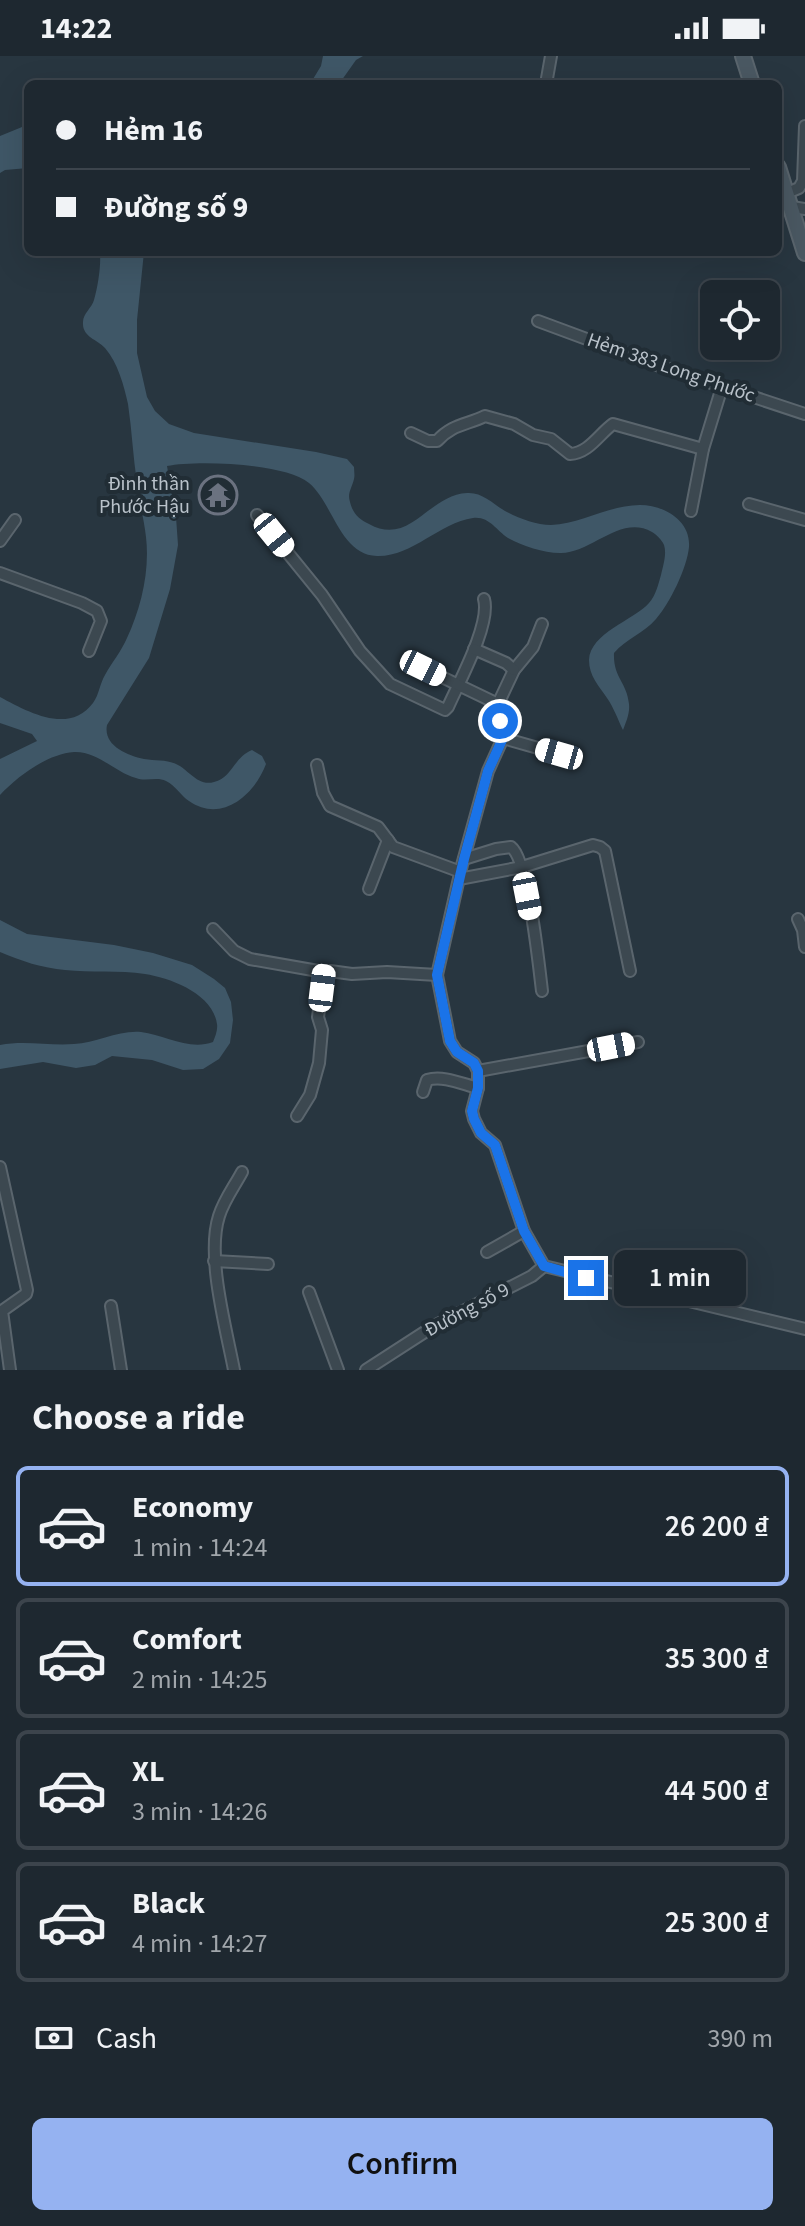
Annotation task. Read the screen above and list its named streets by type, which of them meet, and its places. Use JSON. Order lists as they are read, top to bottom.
{
  "streets": {
    "street": ["Hẻm 383 Long Phước", "Đường số 9"]
  },
  "places": {
    "temple": ["Đình thần Phước Hậu"]
  },
  "page": {
    "status": "14:22",
    "banner": ["Hẻm 16", "Đường số 9"],
    "bubble": "1 min",
    "heading": "Choose a ride",
    "list": [
      {
        "name": "Economy",
        "note": "1 min · 14:24",
        "value": "26 200 ₫"
      },
      {
        "name": "Comfort",
        "note": "2 min · 14:25",
        "value": "35 300 ₫"
      },
      {
        "name": "XL",
        "note": "3 min · 14:26",
        "value": "44 500 ₫"
      },
      {
        "name": "Black",
        "note": "4 min · 14:27",
        "value": "25 300 ₫"
      }
    ],
    "pay": ["Cash", "390 m"],
    "buttons": "Confirm"
  }
}
